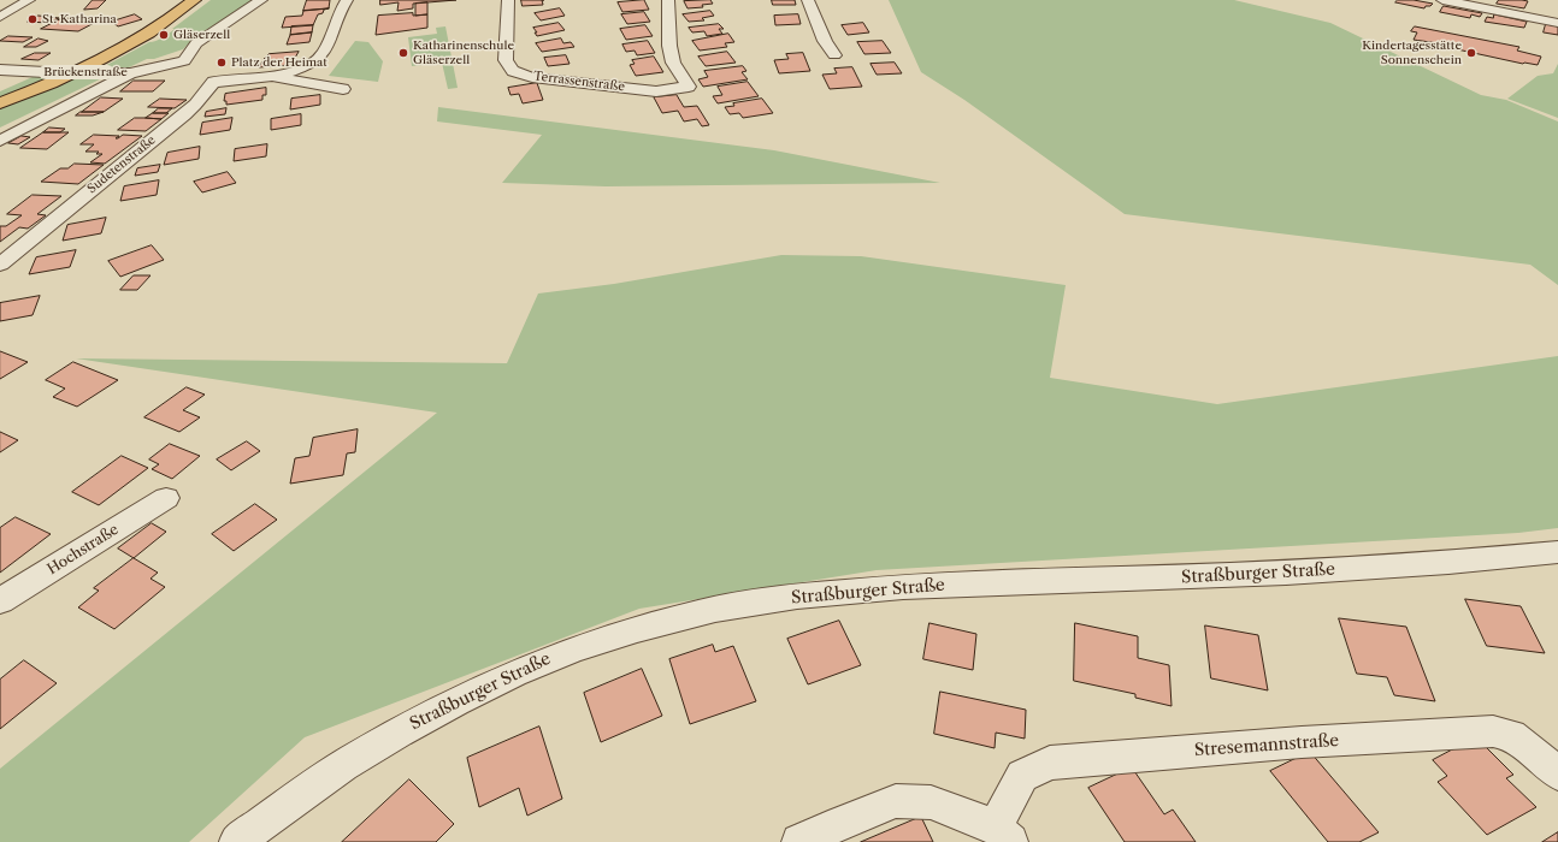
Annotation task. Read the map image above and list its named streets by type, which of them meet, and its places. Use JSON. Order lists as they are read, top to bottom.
{
  "streets": {
    "street": [
      "Brückenstraße",
      "Terrassenstraße",
      "Sudetenstraße",
      "Hochstraße",
      "Straßburger Straße",
      "Stresemannstraße"
    ]
  },
  "places": [
    "St. Katharina",
    "Gläserzell",
    "Katharinenschule Gläserzell",
    "Kindertagesstätte Sonnenschein",
    "Platz der Heimat"
  ]
}
